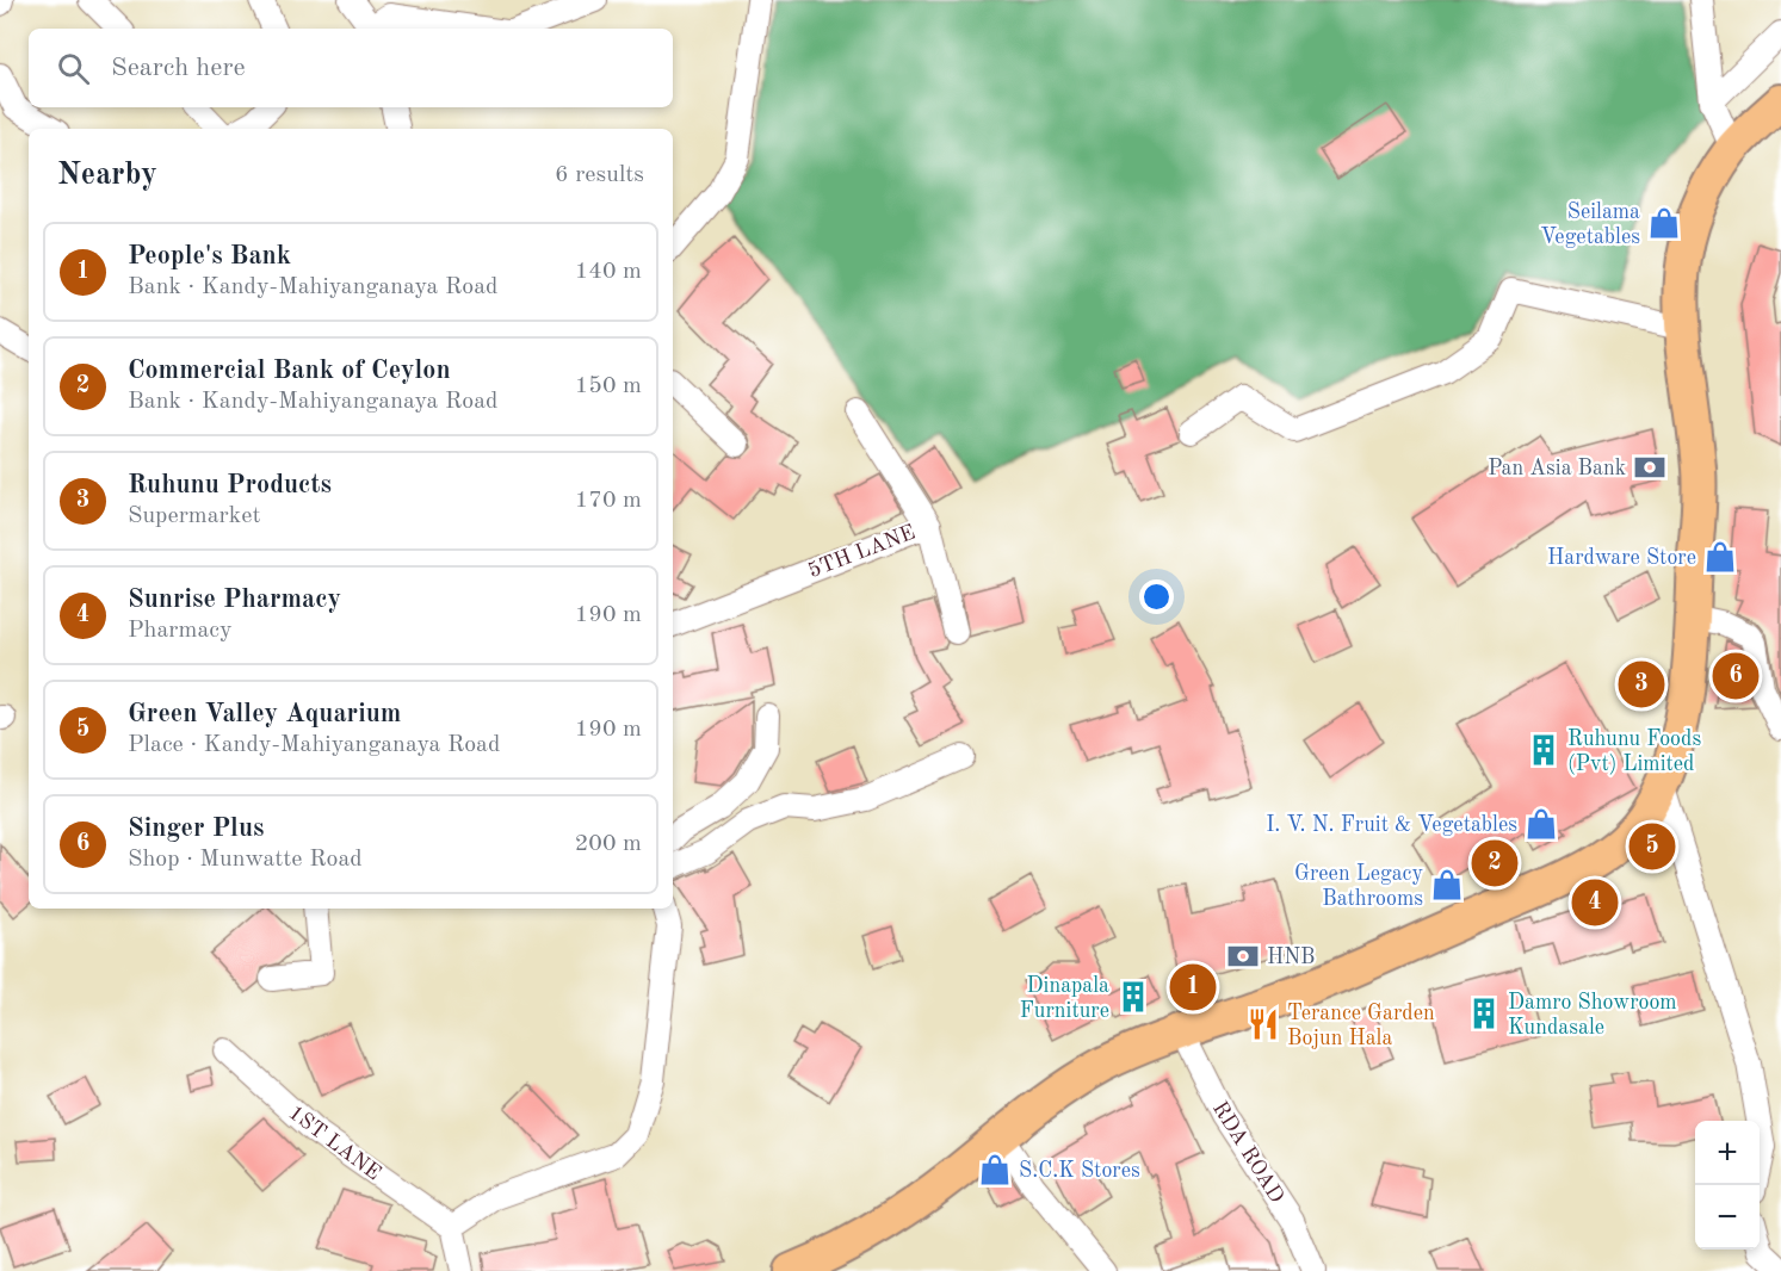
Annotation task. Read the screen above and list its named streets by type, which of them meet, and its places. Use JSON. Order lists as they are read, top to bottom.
{
  "streets": {
    "street": ["5TH LANE", "1ST LANE", "RDA ROAD"]
  },
  "places": {
    "shop": [
      "Seilama Vegetables",
      "Hardware Store",
      "I. V. N. Fruit & Vegetables",
      "Green Legacy Bathrooms",
      "S.C.K Stores"
    ],
    "bank": ["Pan Asia Bank", "HNB"],
    "building": ["Ruhunu Foods (Pvt) Limited", "Dinapala Furniture", "Damro Showroom Kundasale"],
    "restaurant": ["Terance Garden Bojun Hala"]
  },
  "page": {
    "search": "Search here",
    "heading": ["Nearby", "6 results"],
    "list": [
      {
        "mark": "1",
        "name": "People's Bank",
        "note": "Bank · Kandy-Mahiyanganaya Road",
        "value": "140 m"
      },
      {
        "mark": "2",
        "name": "Commercial Bank of Ceylon",
        "note": "Bank · Kandy-Mahiyanganaya Road",
        "value": "150 m"
      },
      {
        "mark": "3",
        "name": "Ruhunu Products",
        "note": "Supermarket",
        "value": "170 m"
      },
      {
        "mark": "4",
        "name": "Sunrise Pharmacy",
        "note": "Pharmacy",
        "value": "190 m"
      },
      {
        "mark": "5",
        "name": "Green Valley Aquarium",
        "note": "Place · Kandy-Mahiyanganaya Road",
        "value": "190 m"
      },
      {
        "mark": "6",
        "name": "Singer Plus",
        "note": "Shop · Munwatte Road",
        "value": "200 m"
      }
    ],
    "pins": [
      "6",
      "3",
      "5",
      "2",
      "4",
      "1"
    ],
    "map_buttons": ["+", "−"]
  }
}
